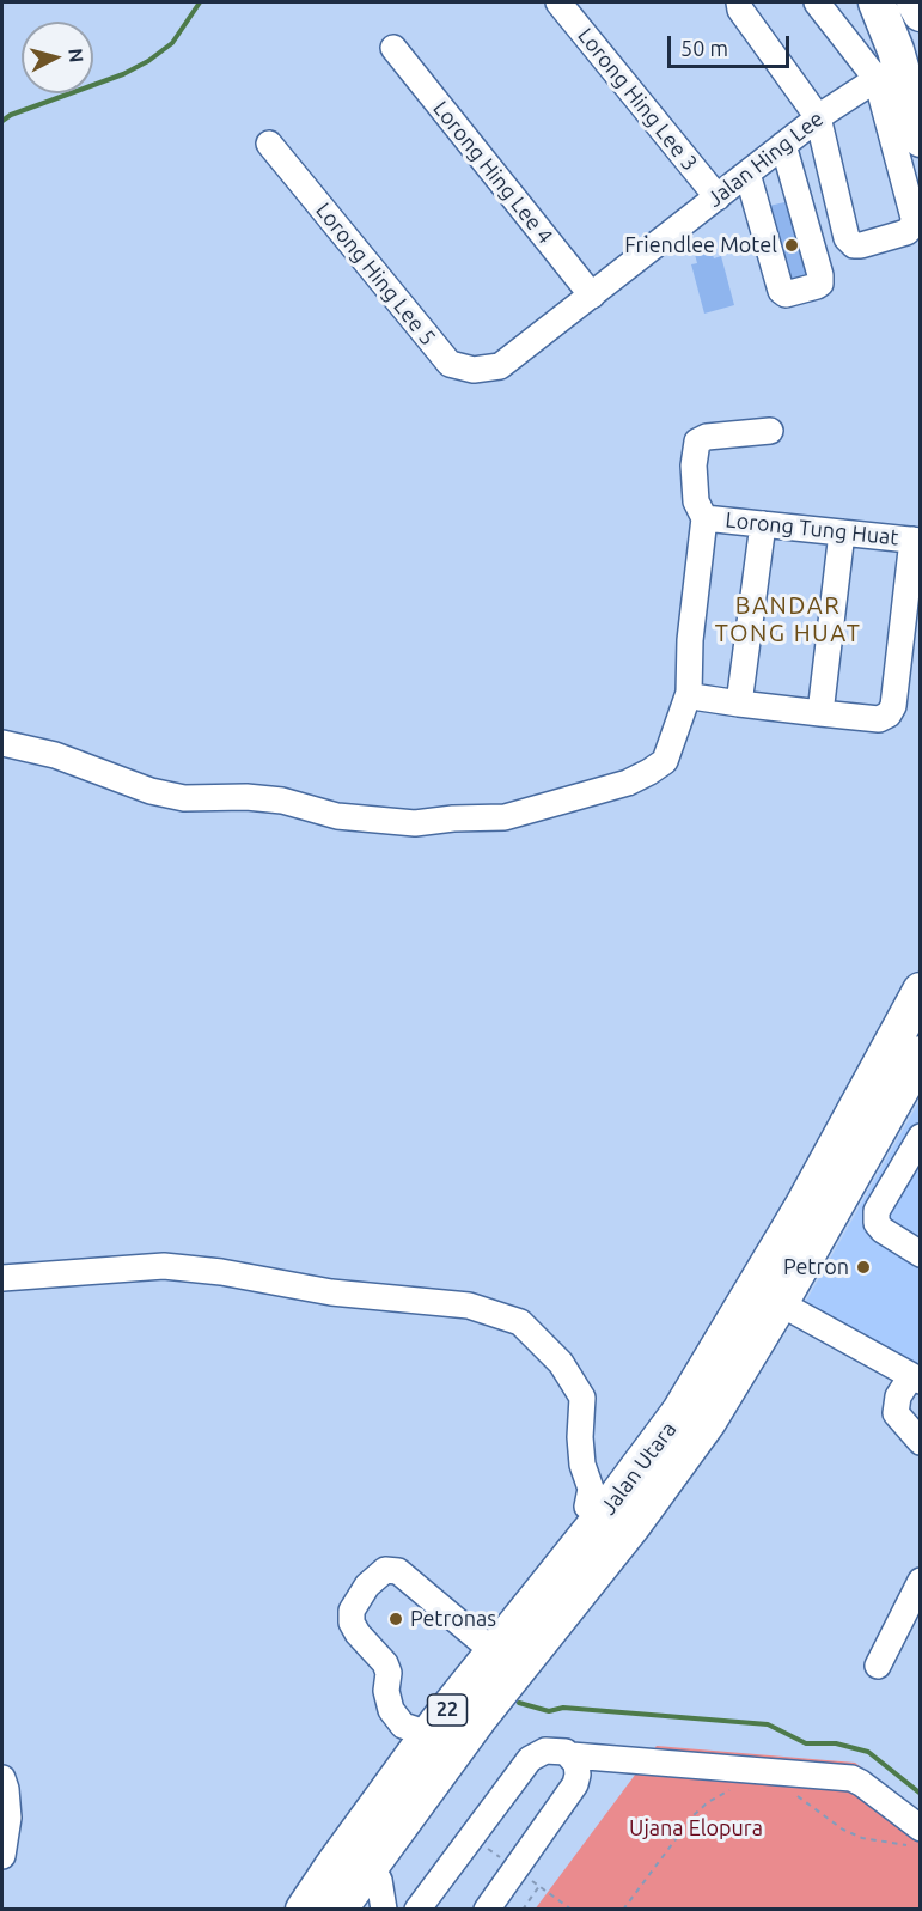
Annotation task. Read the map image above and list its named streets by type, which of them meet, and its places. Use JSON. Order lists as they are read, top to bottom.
{
  "streets": {
    "highway": ["Jalan Utara", "22"],
    "street": [
      "Lorong Hing Lee 3",
      "Jalan Hing Lee",
      "Lorong Hing Lee 4",
      "Lorong Hing Lee 5",
      "Lorong Tung Huat"
    ]
  },
  "crossings": [
    ["Lorong Hing Lee 3", "Jalan Hing Lee"],
    ["Jalan Hing Lee", "Lorong Hing Lee 4"],
    ["Jalan Hing Lee", "Lorong Hing Lee 5"]
  ],
  "districts": ["BANDAR TONG HUAT"],
  "parks": ["Ujana Elopura"],
  "places": ["Friendlee Motel", "Petron", "Petronas"],
  "scale_bar": "50 m",
  "north": "right"
}
